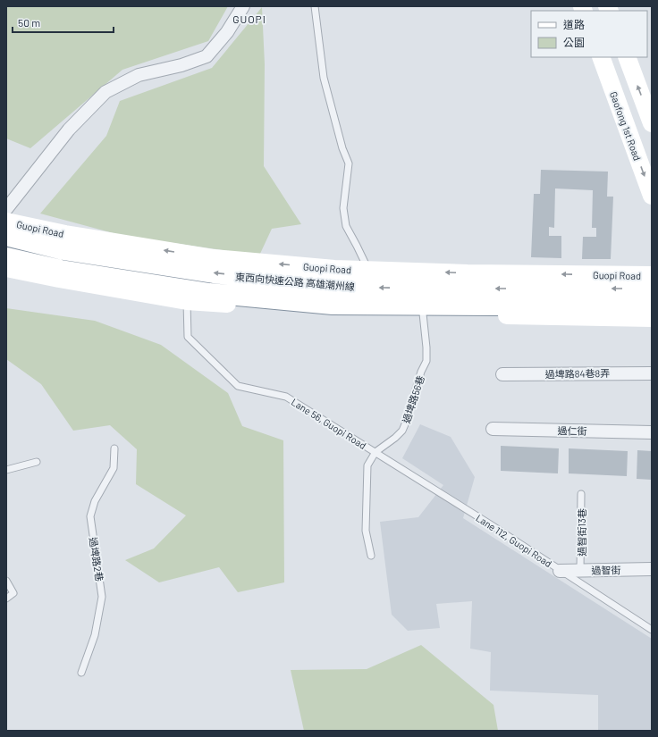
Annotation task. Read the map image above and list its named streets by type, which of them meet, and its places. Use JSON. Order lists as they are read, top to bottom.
{
  "streets": {
    "highway": ["東西向快速公路 高雄潮州線"],
    "main road": ["Gaofong 1st Road", "Guopi Road"],
    "street": ["過埤路84巷8弄", "過仁街", "過智街"],
    "lane": [
      "過埤路56巷",
      "Lane 56, Guopi Road",
      "過智街13巷",
      "Lane 112, Guopi Road",
      "過埤路2巷"
    ]
  },
  "crossings": [
    ["過埤路56巷", "Lane 56, Guopi Road"],
    ["過埤路56巷", "Lane 112, Guopi Road"],
    ["Lane 56, Guopi Road", "Lane 112, Guopi Road"],
    ["過智街13巷", "過智街"],
    ["Lane 112, Guopi Road", "過智街"]
  ],
  "districts": ["GUOPI"],
  "legend": ["道路", "公園"],
  "scale_bar": "50 m"
}
